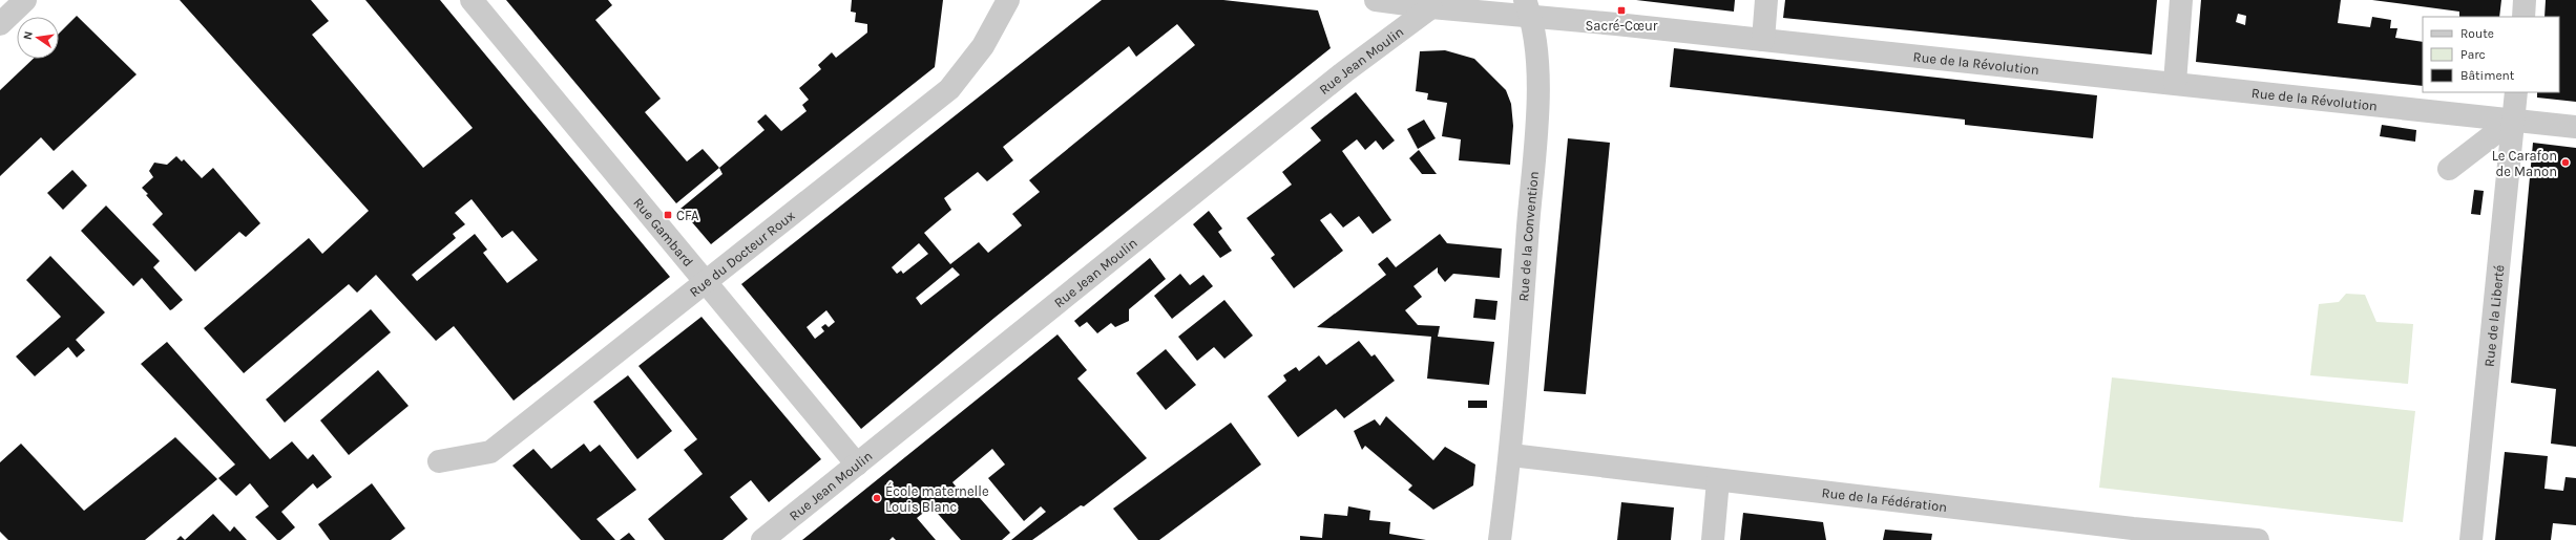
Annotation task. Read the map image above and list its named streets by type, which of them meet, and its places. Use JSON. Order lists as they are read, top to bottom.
{
  "streets": {
    "street": [
      "Rue Jean Moulin",
      "Rue de la Révolution",
      "Rue Gambard",
      "Rue de la Convention",
      "Rue du Docteur Roux",
      "Rue de la Liberté",
      "Rue de la Fédération"
    ]
  },
  "crossings": [
    ["Rue Jean Moulin", "Rue de la Révolution"],
    ["Rue Jean Moulin", "Rue Gambard"],
    ["Rue de la Révolution", "Rue de la Convention"],
    ["Rue de la Révolution", "Rue de la Liberté"],
    ["Rue Gambard", "Rue du Docteur Roux"],
    ["Rue de la Convention", "Rue de la Fédération"]
  ],
  "places": {
    "transit": ["Sacré-Cœur", "CFA"],
    "other": ["Le Carafon de Manon", "École maternelle Louis Blanc"]
  },
  "legend": ["Route", "Parc", "Bâtiment"],
  "north": "left"
}
